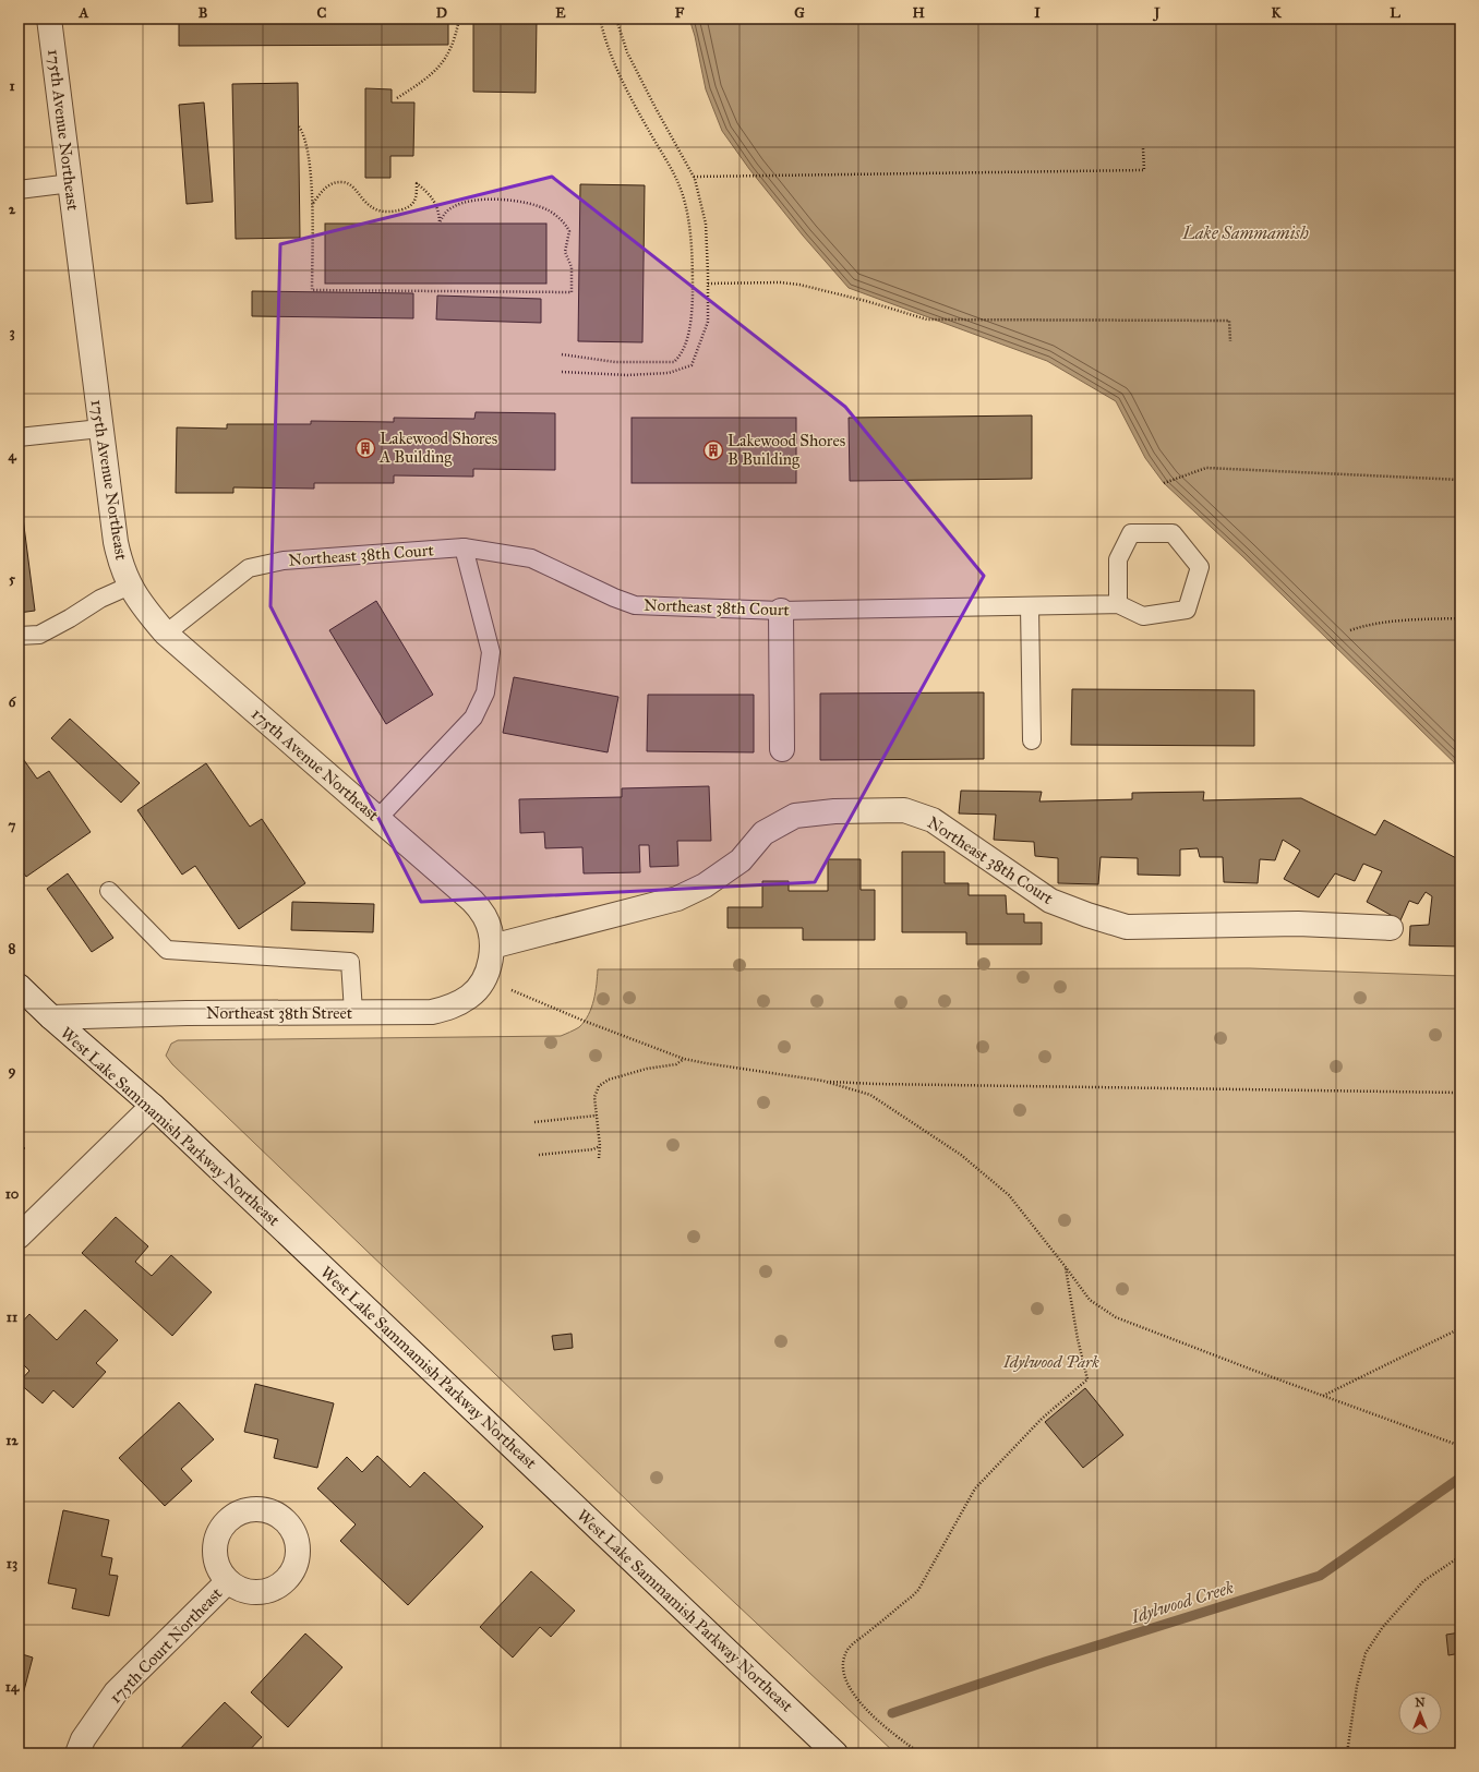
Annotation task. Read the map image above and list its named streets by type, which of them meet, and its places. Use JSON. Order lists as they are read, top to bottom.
{
  "streets": {
    "street": [
      "175th Avenue Northeast",
      "Northeast 38th Court",
      "Northeast 38th Street",
      "West Lake Sammamish Parkway Northeast",
      "175th Court Northeast"
    ]
  },
  "crossings": [
    ["175th Avenue Northeast", "Northeast 38th Court"],
    ["175th Avenue Northeast", "Northeast 38th Street"],
    ["Northeast 38th Court", "Northeast 38th Street"],
    ["Northeast 38th Street", "West Lake Sammamish Parkway Northeast"]
  ],
  "water": ["Lake Sammamish", "Idylwood Creek"],
  "parks": ["Idylwood Park"],
  "places": {
    "building": ["Lakewood Shores A Building", "Lakewood Shores B Building"]
  },
  "north": "top",
  "grid": {
    "columns": [
      "A",
      "B",
      "C",
      "D",
      "E",
      "F",
      "G",
      "H",
      "I",
      "J",
      "K",
      "L"
    ],
    "rows": [
      "1",
      "2",
      "3",
      "4",
      "5",
      "6",
      "7",
      "8",
      "9",
      "10",
      "11",
      "12",
      "13",
      "14"
    ]
  }
}
